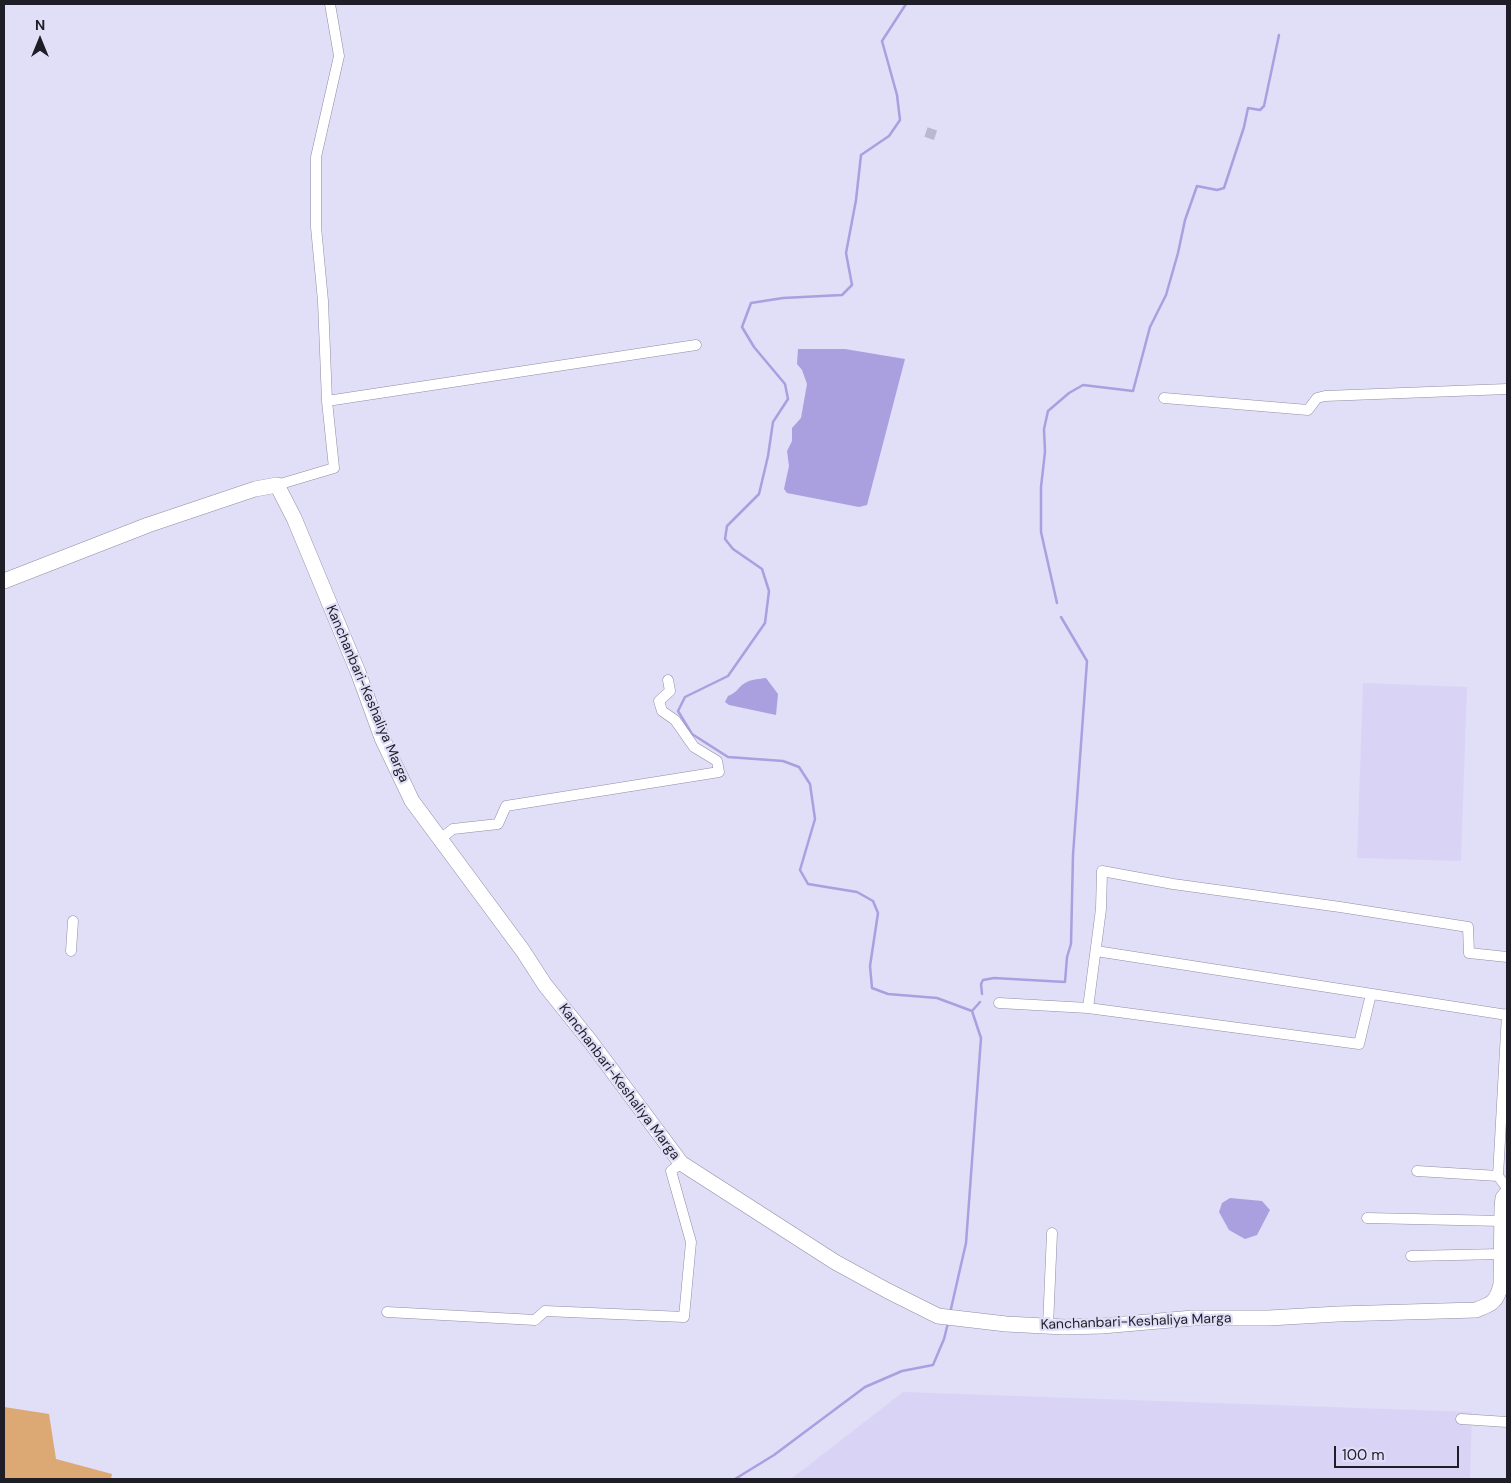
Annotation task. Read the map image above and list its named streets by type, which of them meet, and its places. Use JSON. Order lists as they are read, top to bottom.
{
  "streets": {
    "street": ["Kanchanbari-Keshaliya Marga"]
  },
  "scale_bar": "100 m",
  "north": "top"
}
